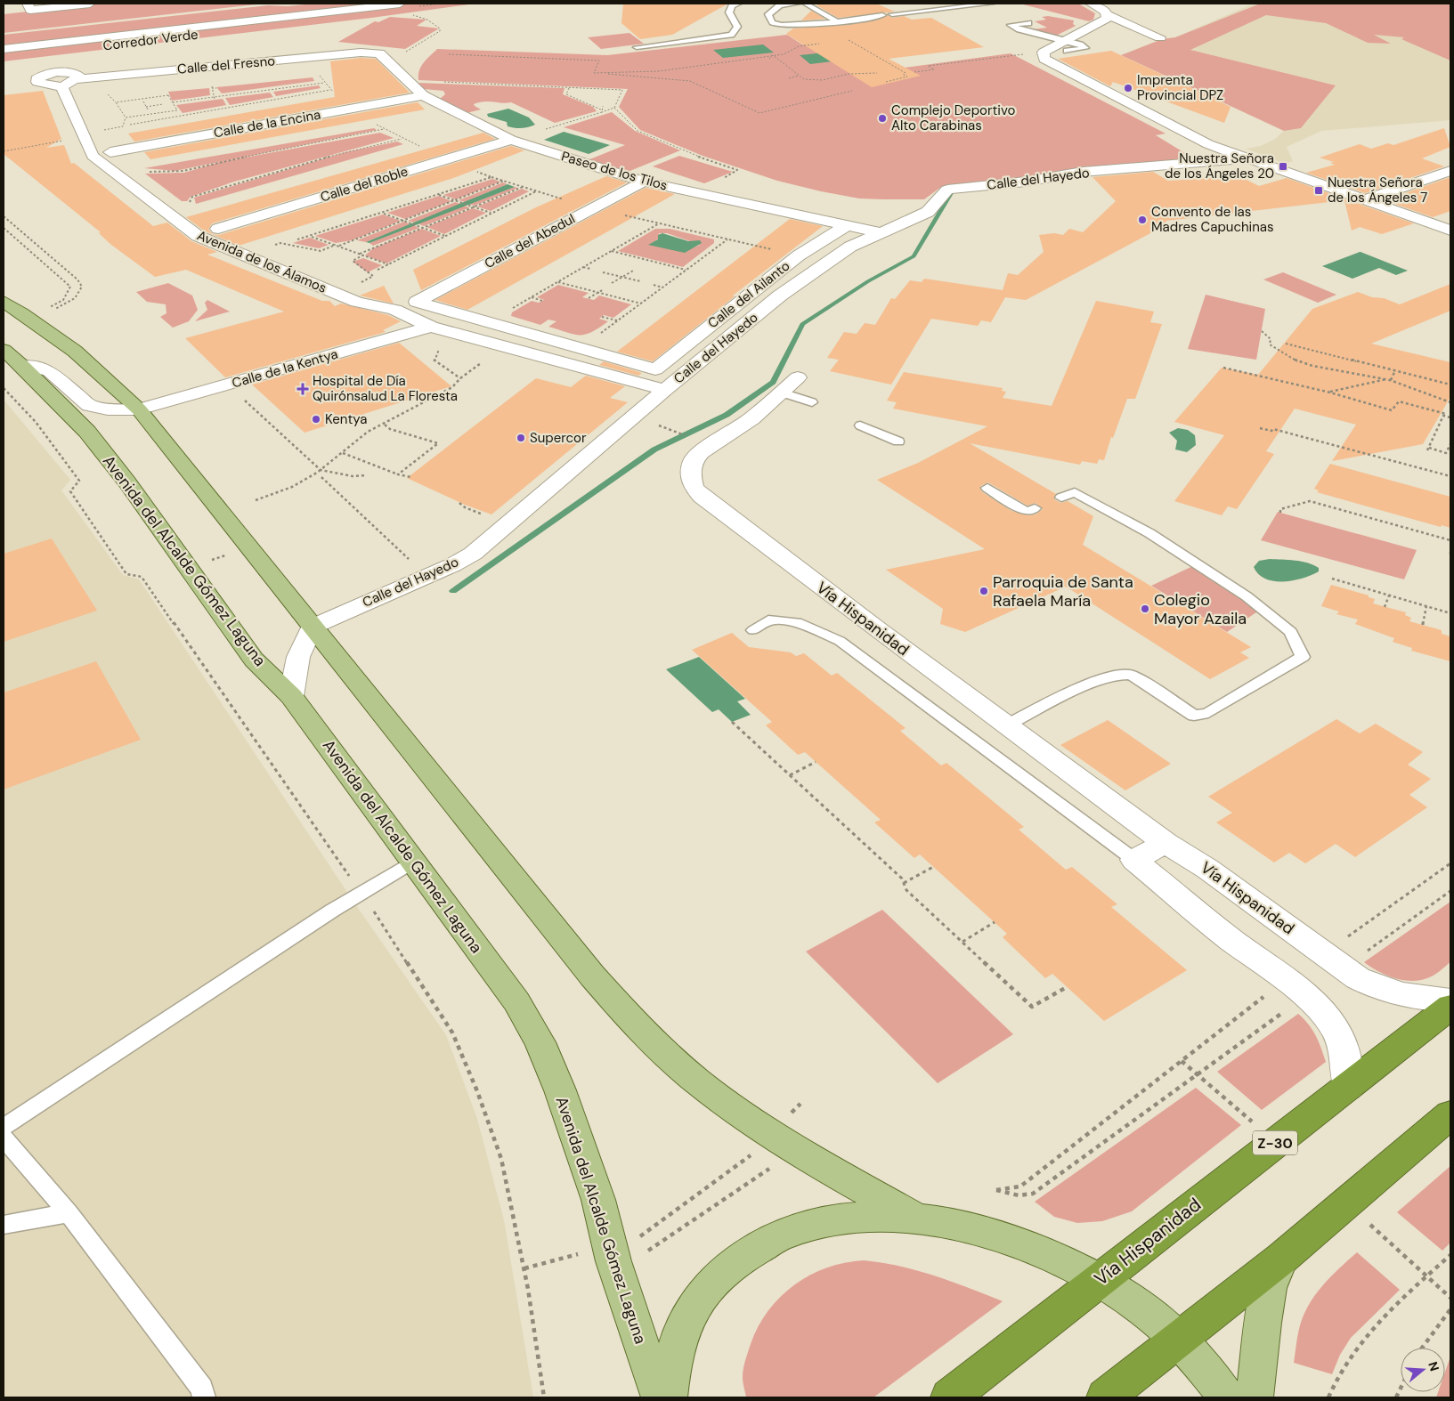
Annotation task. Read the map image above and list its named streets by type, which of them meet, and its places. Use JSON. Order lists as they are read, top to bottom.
{
  "streets": {
    "highway": ["Vía Hispanidad", "Z-30"],
    "main road": ["Avenida del Alcalde Gómez Laguna"],
    "street": [
      "Corredor Verde",
      "Calle del Fresno",
      "Calle de la Encina",
      "Paseo de los Tilos",
      "Calle del Hayedo",
      "Calle del Roble",
      "Calle del Abedul",
      "Avenida de los Álamos",
      "Calle del Ailanto",
      "Calle de la Kentya"
    ]
  },
  "crossings": [
    ["Calle del Fresno", "Paseo de los Tilos"],
    ["Calle de la Encina", "Paseo de los Tilos"],
    ["Paseo de los Tilos", "Calle del Hayedo"],
    ["Paseo de los Tilos", "Calle del Roble"],
    ["Paseo de los Tilos", "Calle del Abedul"],
    ["Paseo de los Tilos", "Calle del Ailanto"],
    ["Calle del Hayedo", "Avenida de los Álamos"],
    ["Calle del Abedul", "Calle del Ailanto"],
    ["Avenida de los Álamos", "Calle de la Kentya"]
  ],
  "places": {
    "other": [
      "Imprenta Provincial DPZ",
      "Complejo Deportivo Alto Carabinas",
      "Convento de las Madres Capuchinas",
      "Kentya",
      "Supercor",
      "Parroquia de Santa Rafaela María",
      "Colegio Mayor Azaila"
    ],
    "transit": ["Nuestra Señora de los Ángeles 20", "Nuestra Señora de los Ángeles 7"],
    "health": ["Hospital de Día Quirónsalud La Floresta"]
  },
  "north": "right"
}
